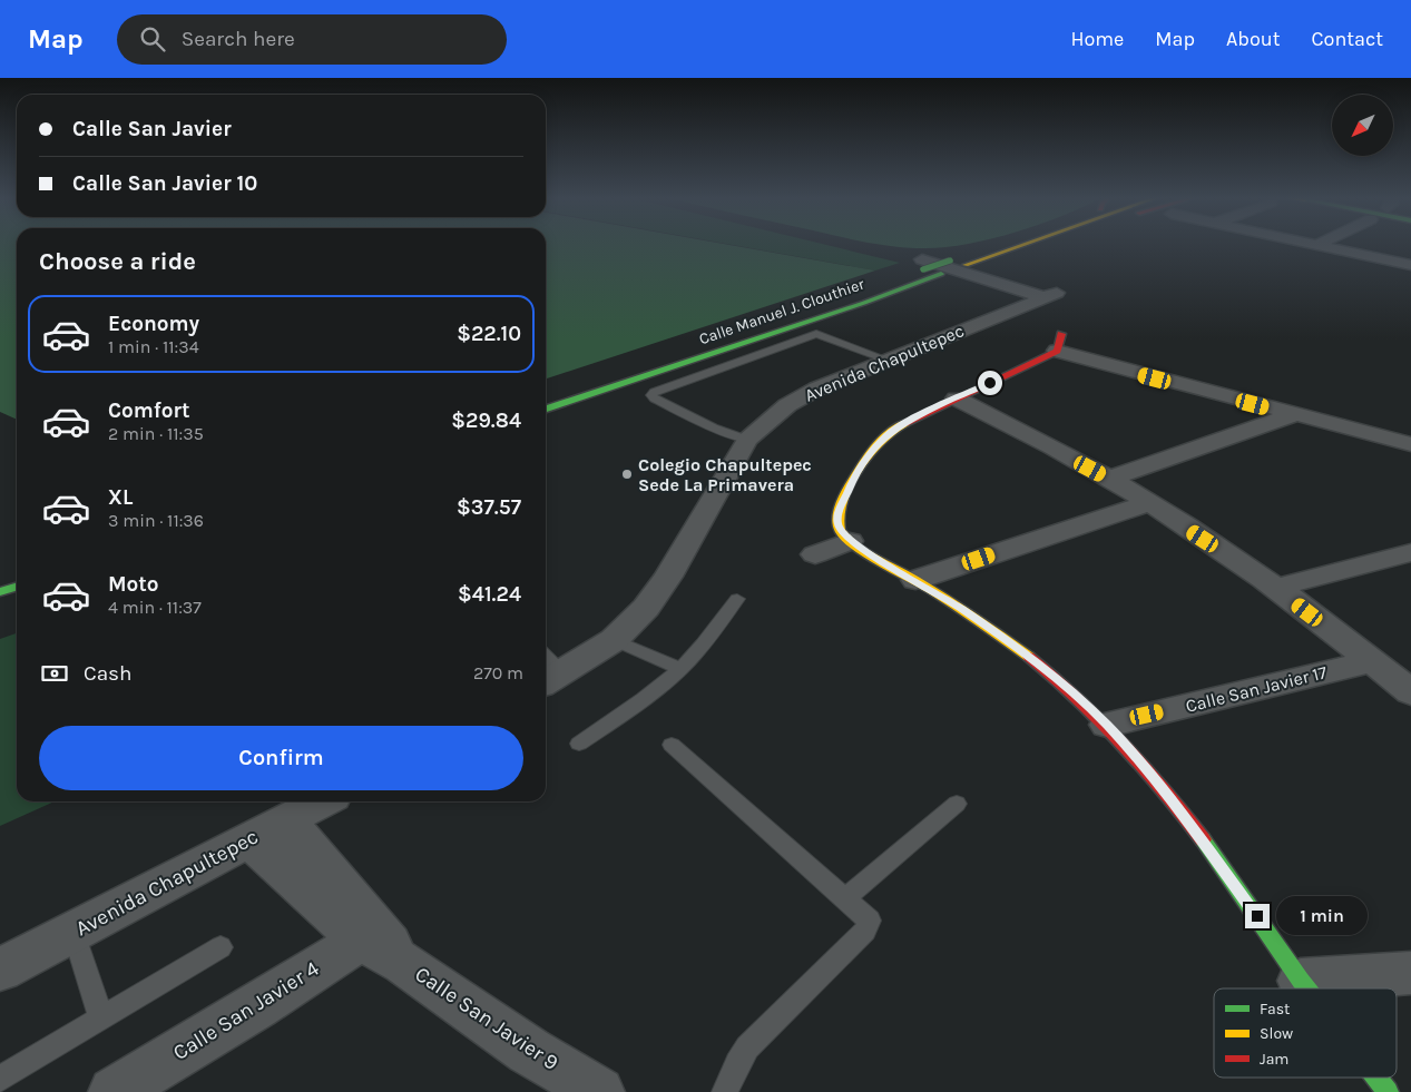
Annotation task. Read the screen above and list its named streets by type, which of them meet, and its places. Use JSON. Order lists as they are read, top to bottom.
{
  "streets": {
    "main road": ["Calle Manuel J. Clouthier"],
    "street": [
      "Avenida Chapultepec",
      "Calle San Javier 17",
      "Calle San Javier 4",
      "Calle San Javier 9"
    ]
  },
  "crossings": [
    ["Calle Manuel J. Clouthier", "Avenida Chapultepec"],
    ["Avenida Chapultepec", "Calle San Javier 9"],
    ["Calle San Javier 4", "Calle San Javier 9"]
  ],
  "places": ["Colegio Chapultepec Sede La Primavera"],
  "legend": ["Fast", "Slow", "Jam"],
  "north": "bottom left",
  "page": {
    "header": "Map",
    "search": "Search here",
    "nav": [
      "Home",
      "Map",
      "About",
      "Contact"
    ],
    "banner": ["Calle San Javier", "Calle San Javier 10"],
    "heading": "Choose a ride",
    "list": [
      {
        "name": "Economy",
        "note": "1 min · 11:34",
        "value": "$22.10"
      },
      {
        "name": "Comfort",
        "note": "2 min · 11:35",
        "value": "$29.84"
      },
      {
        "name": "XL",
        "note": "3 min · 11:36",
        "value": "$37.57"
      },
      {
        "name": "Moto",
        "note": "4 min · 11:37",
        "value": "$41.24"
      }
    ],
    "pay": ["Cash", "270 m"],
    "buttons": "Confirm",
    "bubble": "1 min"
  }
}
